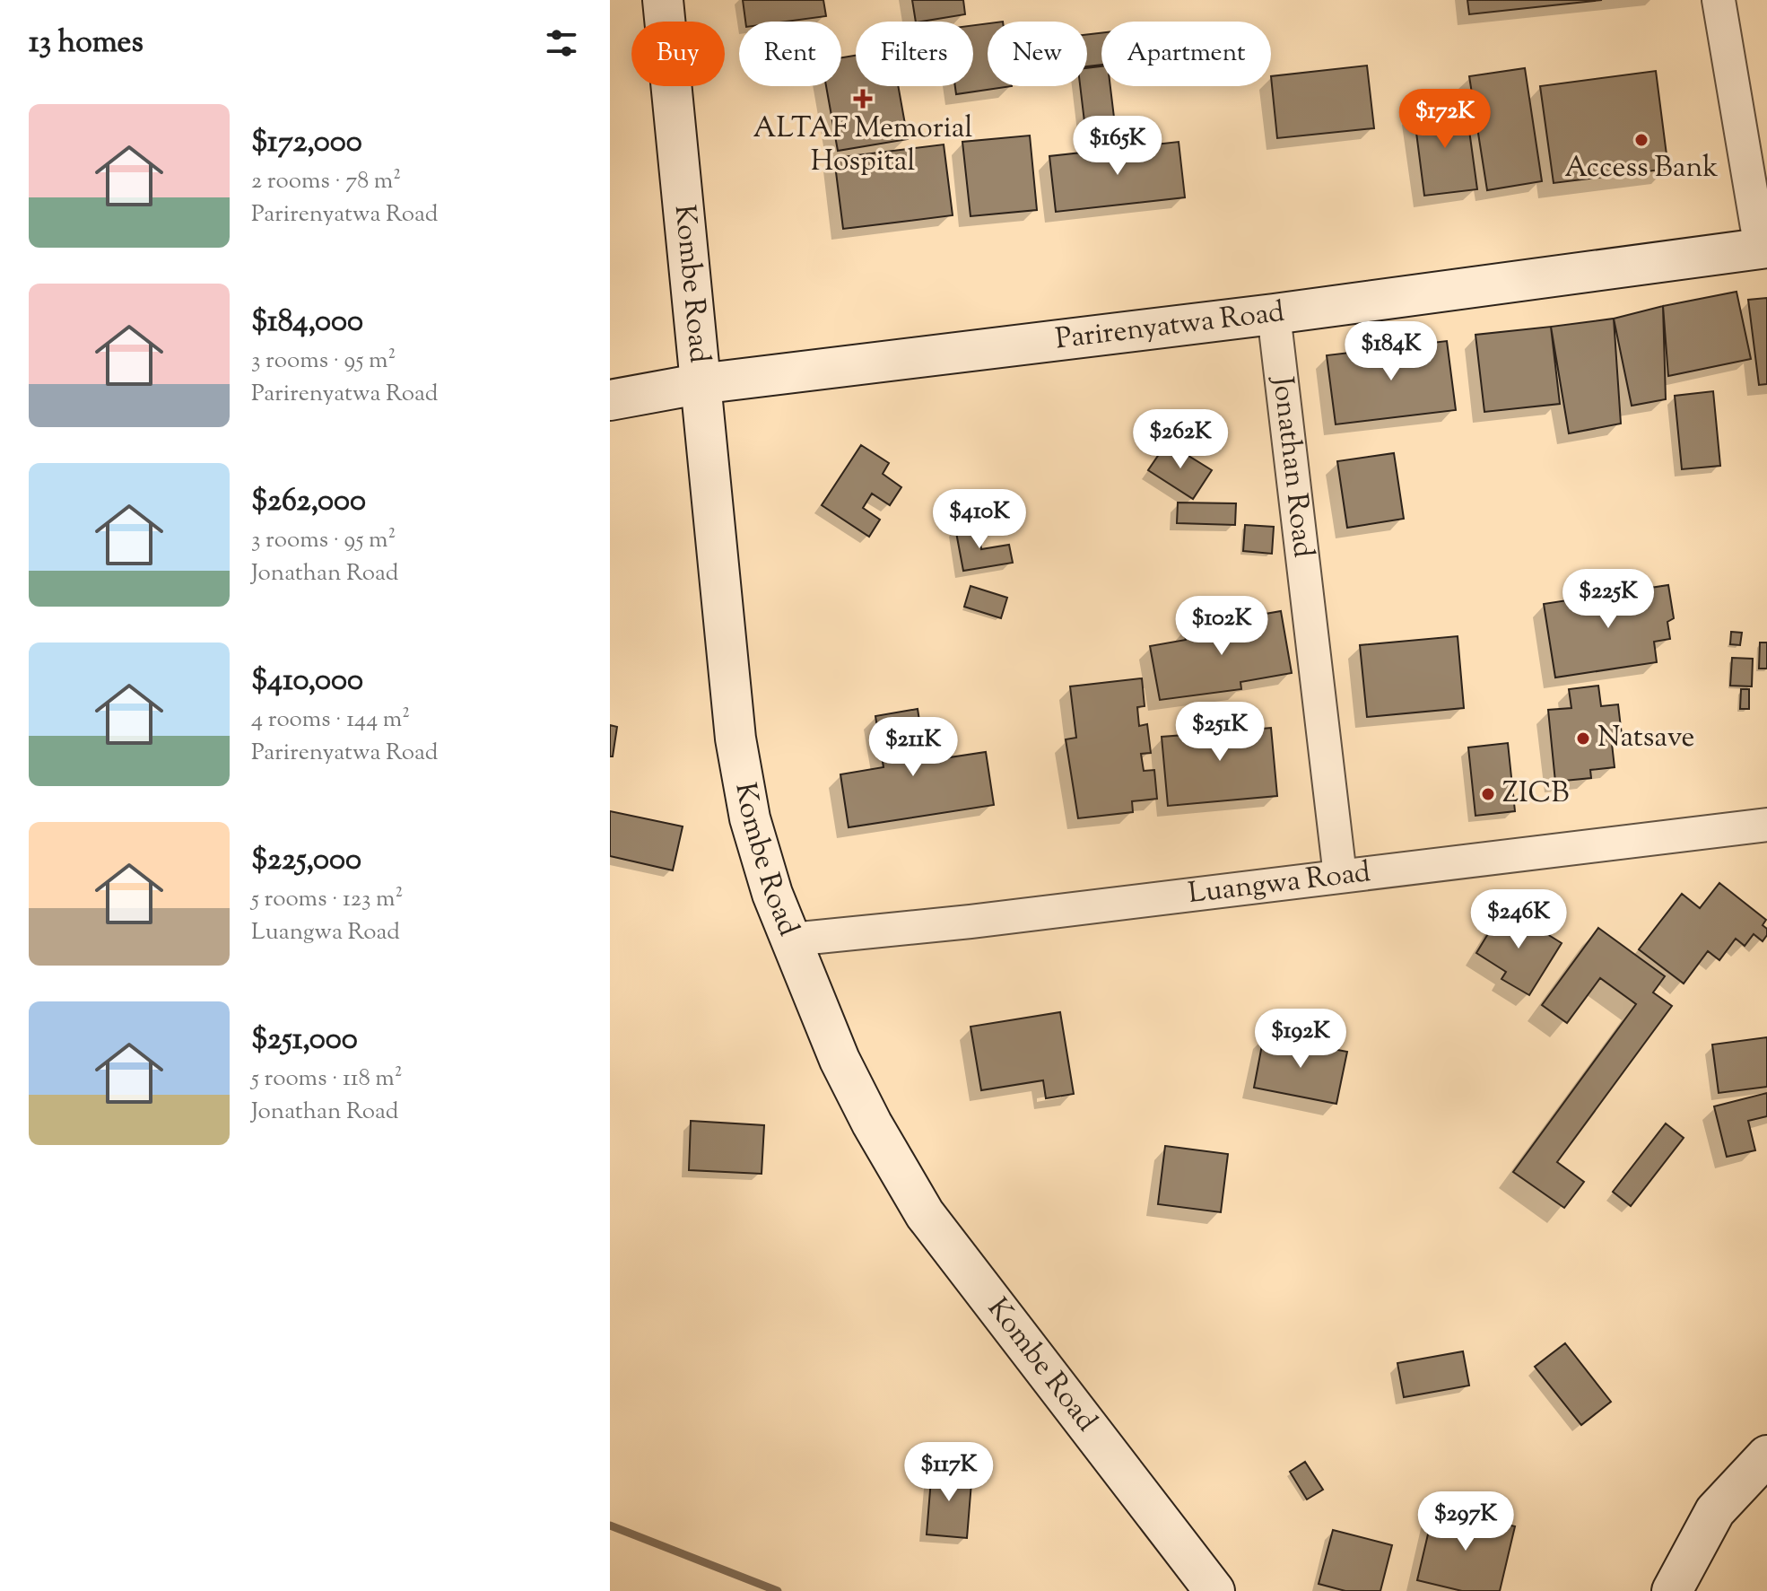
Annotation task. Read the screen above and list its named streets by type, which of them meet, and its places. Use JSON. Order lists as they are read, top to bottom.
{
  "streets": {
    "street": [
      "Kombe Road",
      "Parirenyatwa Road",
      "Jonathan Road",
      "Luangwa Road"
    ]
  },
  "crossings": [
    ["Kombe Road", "Parirenyatwa Road"],
    ["Kombe Road", "Luangwa Road"],
    ["Parirenyatwa Road", "Jonathan Road"],
    ["Jonathan Road", "Luangwa Road"]
  ],
  "places": {
    "health": ["ALTAF Memorial Hospital"],
    "other": ["Access Bank", "Natsave", "ZICB"]
  },
  "page": {
    "heading": "13 homes",
    "chip": [
      "Buy",
      "Rent",
      "Filters",
      "New",
      "Apartment"
    ],
    "list": [
      {
        "name": "$172,000",
        "note": "2 rooms · 78 m² · Parirenyatwa Road"
      },
      {
        "name": "$184,000",
        "note": "3 rooms · 95 m² · Parirenyatwa Road"
      },
      {
        "name": "$262,000",
        "note": "3 rooms · 95 m² · Jonathan Road"
      },
      {
        "name": "$410,000",
        "note": "4 rooms · 144 m² · Parirenyatwa Road"
      },
      {
        "name": "$225,000",
        "note": "5 rooms · 123 m² · Luangwa Road"
      },
      {
        "name": "$251,000",
        "note": "5 rooms · 118 m² · Jonathan Road"
      }
    ],
    "price": [
      "$172K",
      "$165K",
      "$184K",
      "$262K",
      "$410K",
      "$225K",
      "$102K",
      "$251K",
      "$211K",
      "$246K",
      "$192K",
      "$117K",
      "$297K"
    ]
  }
}
